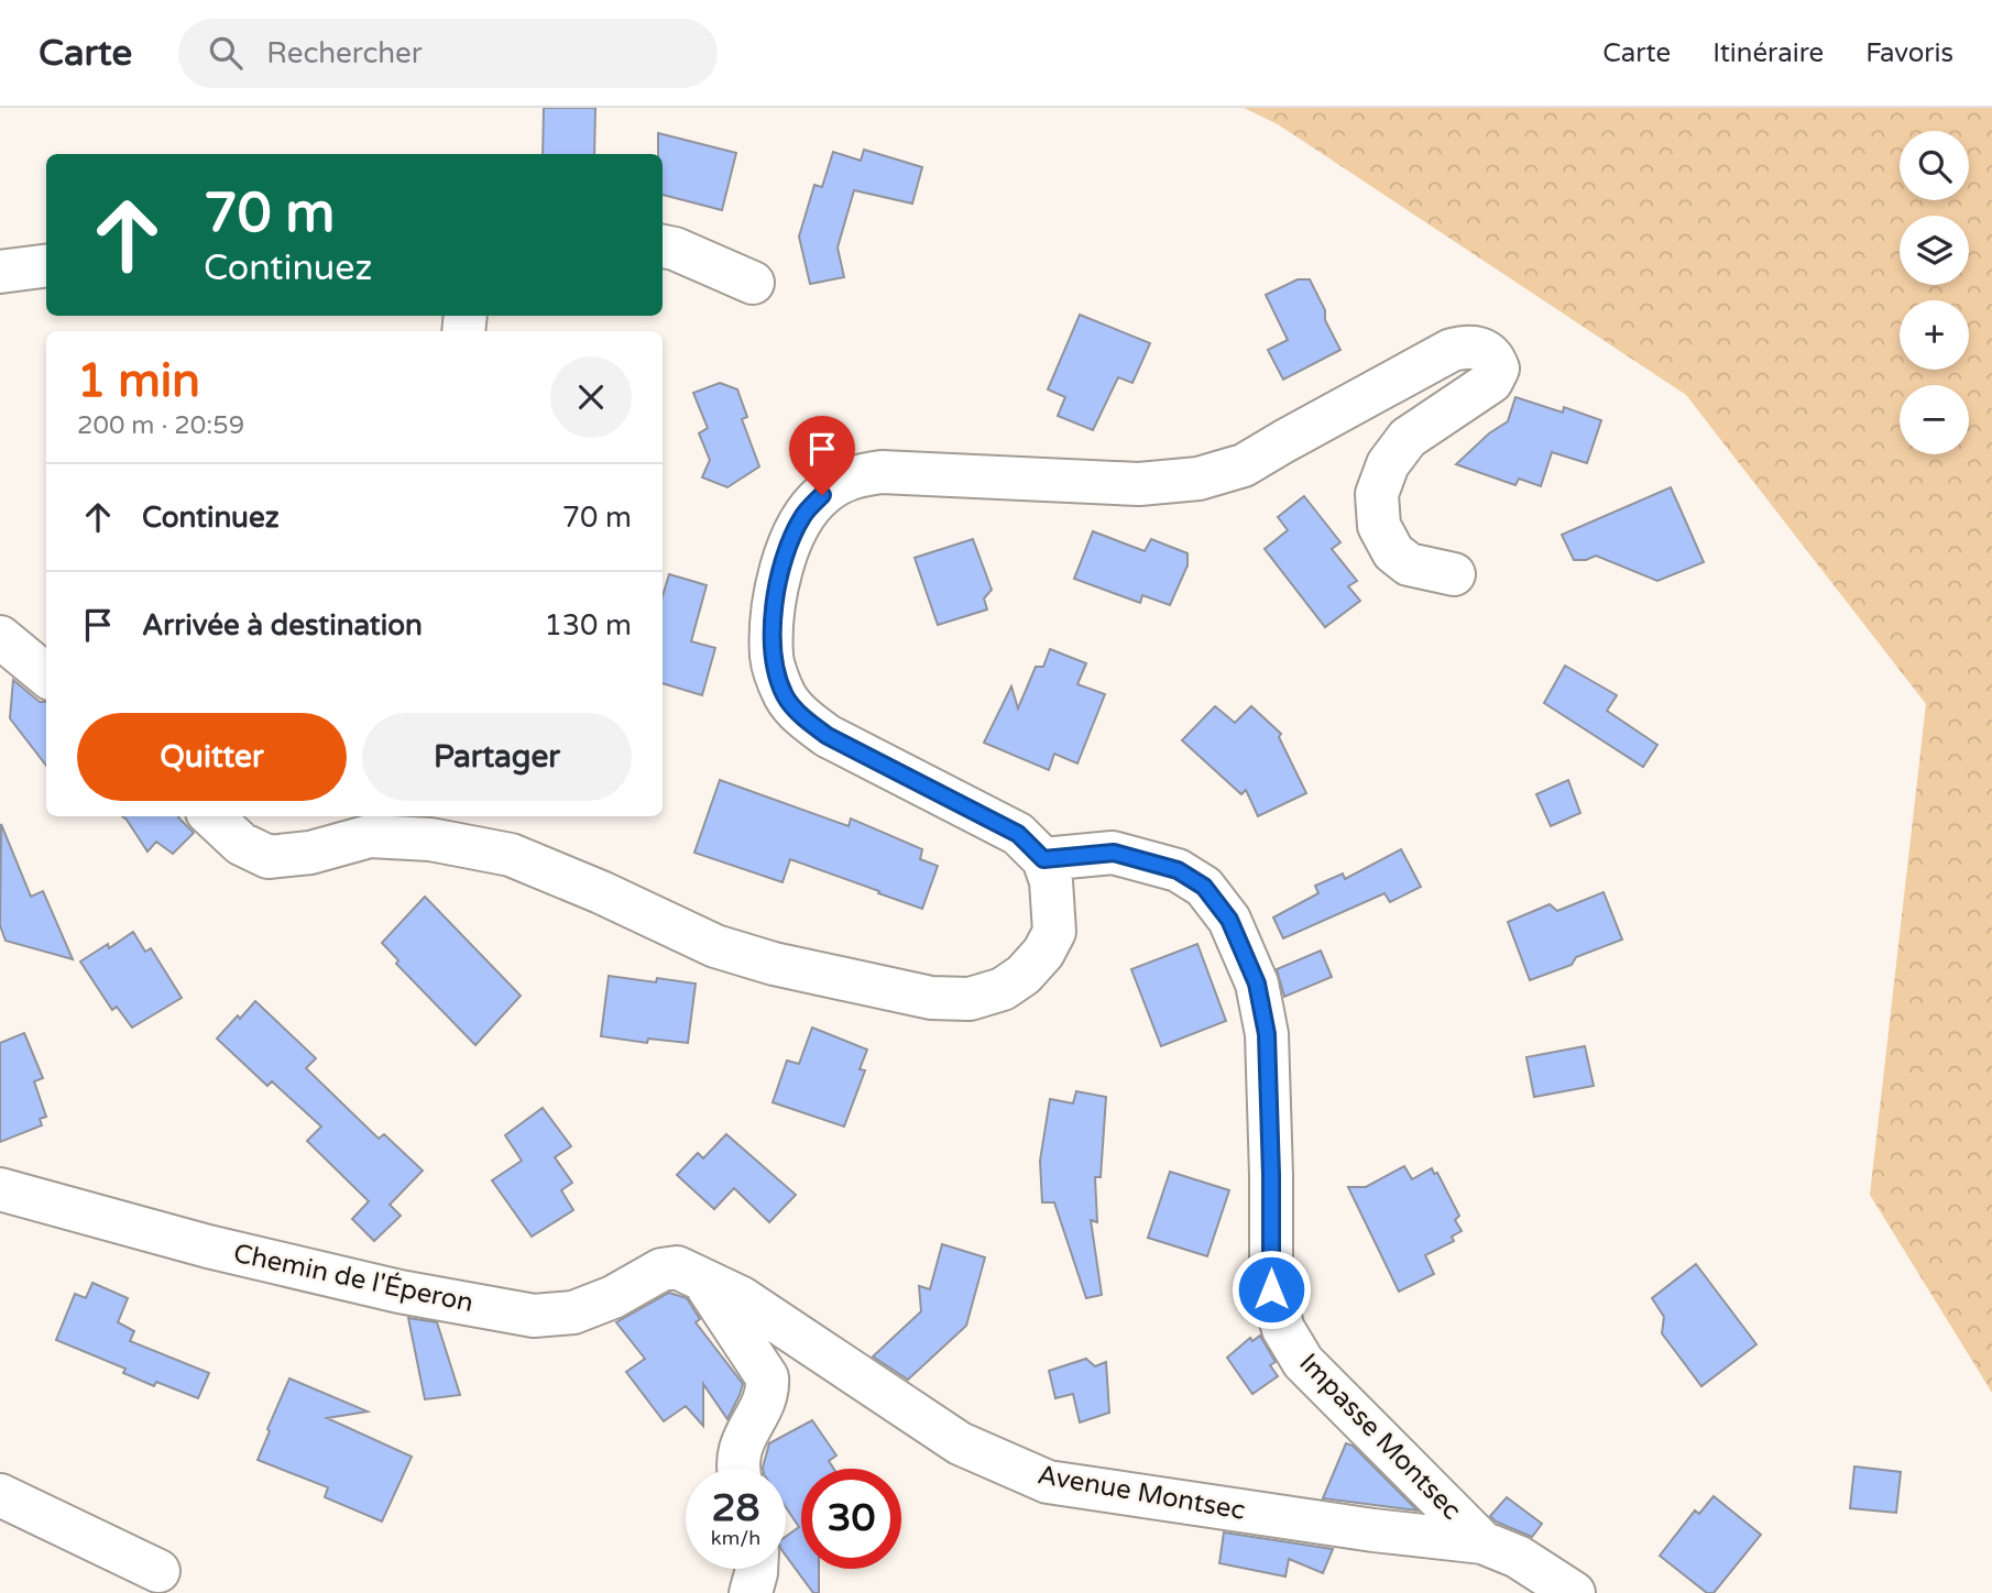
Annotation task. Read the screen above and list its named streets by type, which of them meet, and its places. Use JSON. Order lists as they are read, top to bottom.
{
  "streets": {
    "street": ["Chemin de l'Éperon", "Impasse Montsec", "Avenue Montsec"]
  },
  "crossings": [
    ["Chemin de l'Éperon", "Avenue Montsec"],
    ["Impasse Montsec", "Avenue Montsec"]
  ],
  "page": {
    "header": "Carte",
    "search": "Rechercher",
    "nav": ["Carte", "Itinéraire", "Favoris"],
    "map_buttons": ["+", "−"],
    "turn": ["70 m", "Continuez"],
    "heading": ["1 min", "200 m · 20:59"],
    "list": [
      {
        "name": "Continuez",
        "value": "70 m"
      },
      {
        "name": "Arrivée à destination",
        "value": "130 m"
      }
    ],
    "buttons": ["Quitter", "Partager"],
    "speed": "28 km/h",
    "limit": "30"
  }
}
